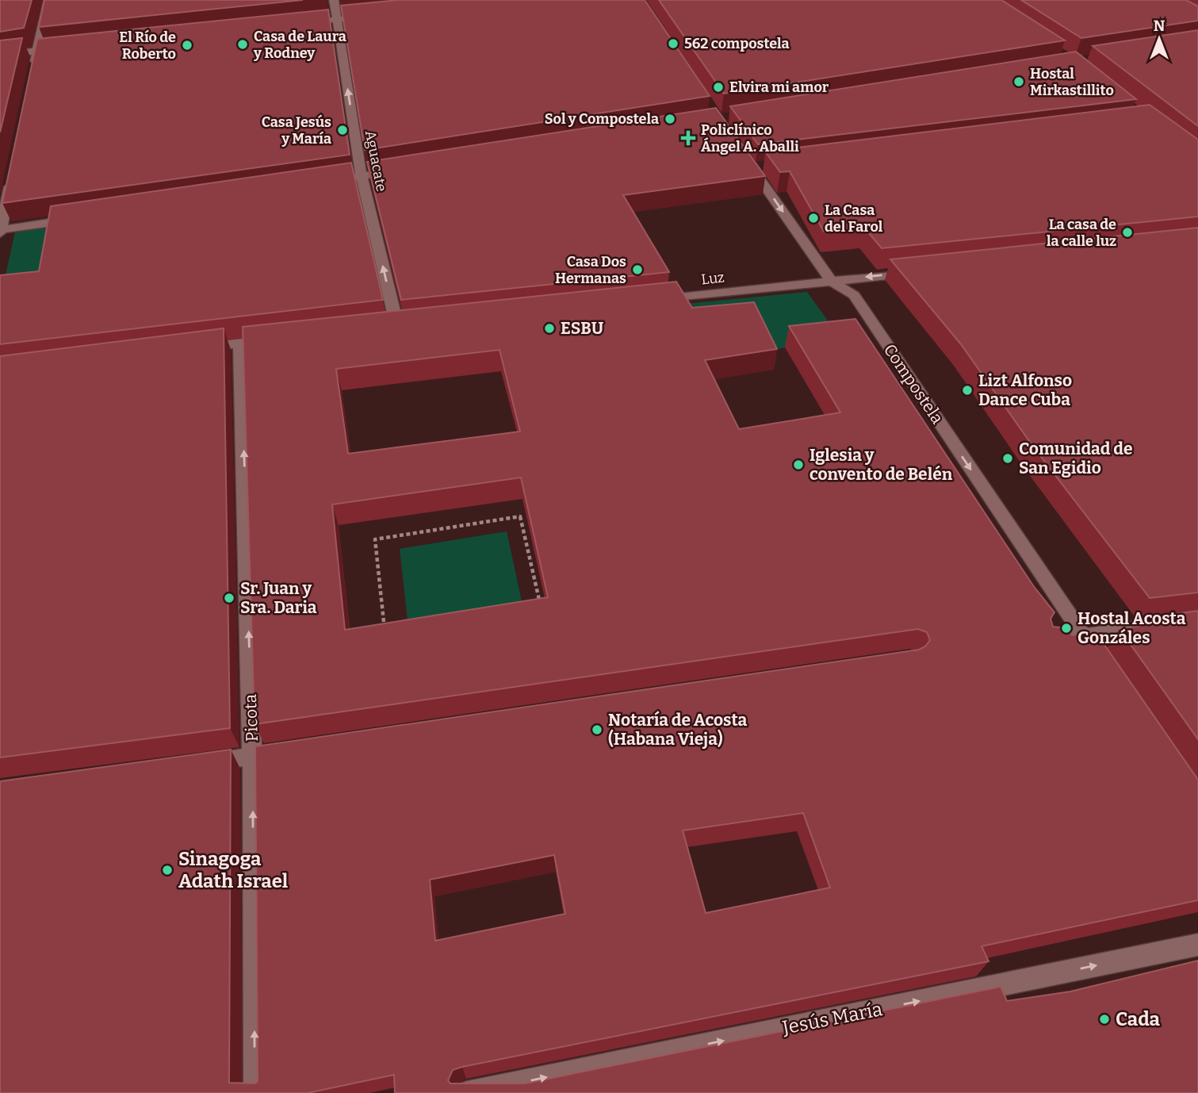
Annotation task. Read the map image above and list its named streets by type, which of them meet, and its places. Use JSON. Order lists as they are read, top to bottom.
{
  "streets": {
    "street": [
      "Aguacate",
      "Luz",
      "Compostela",
      "Picota",
      "Jesús María"
    ]
  },
  "crossings": [
    ["Luz", "Compostela"]
  ],
  "one_way": [
    "Aguacate",
    "Compostela",
    "Picota",
    "Jesús María"
  ],
  "places": {
    "other": [
      "562 compostela",
      "Casa de Laura y Rodney",
      "El Río de Roberto",
      "Hostal Mirkastillito",
      "Elvira mi amor",
      "Sol y Compostela",
      "Casa Jesús y María",
      "La Casa del Farol",
      "La casa de la calle luz",
      "Casa Dos Hermanas",
      "ESBU",
      "Lizt Alfonso Dance Cuba",
      "Comunidad de San Egidio",
      "Iglesia y convento de Belén",
      "Sr. Juan y Sra. Daria",
      "Hostal Acosta Gonzáles",
      "Notaría de Acosta (Habana Vieja)",
      "Sinagoga Adath Israel",
      "Cada"
    ],
    "health": ["Policlínico Ángel A. Aballi"]
  },
  "north": "top"
}
